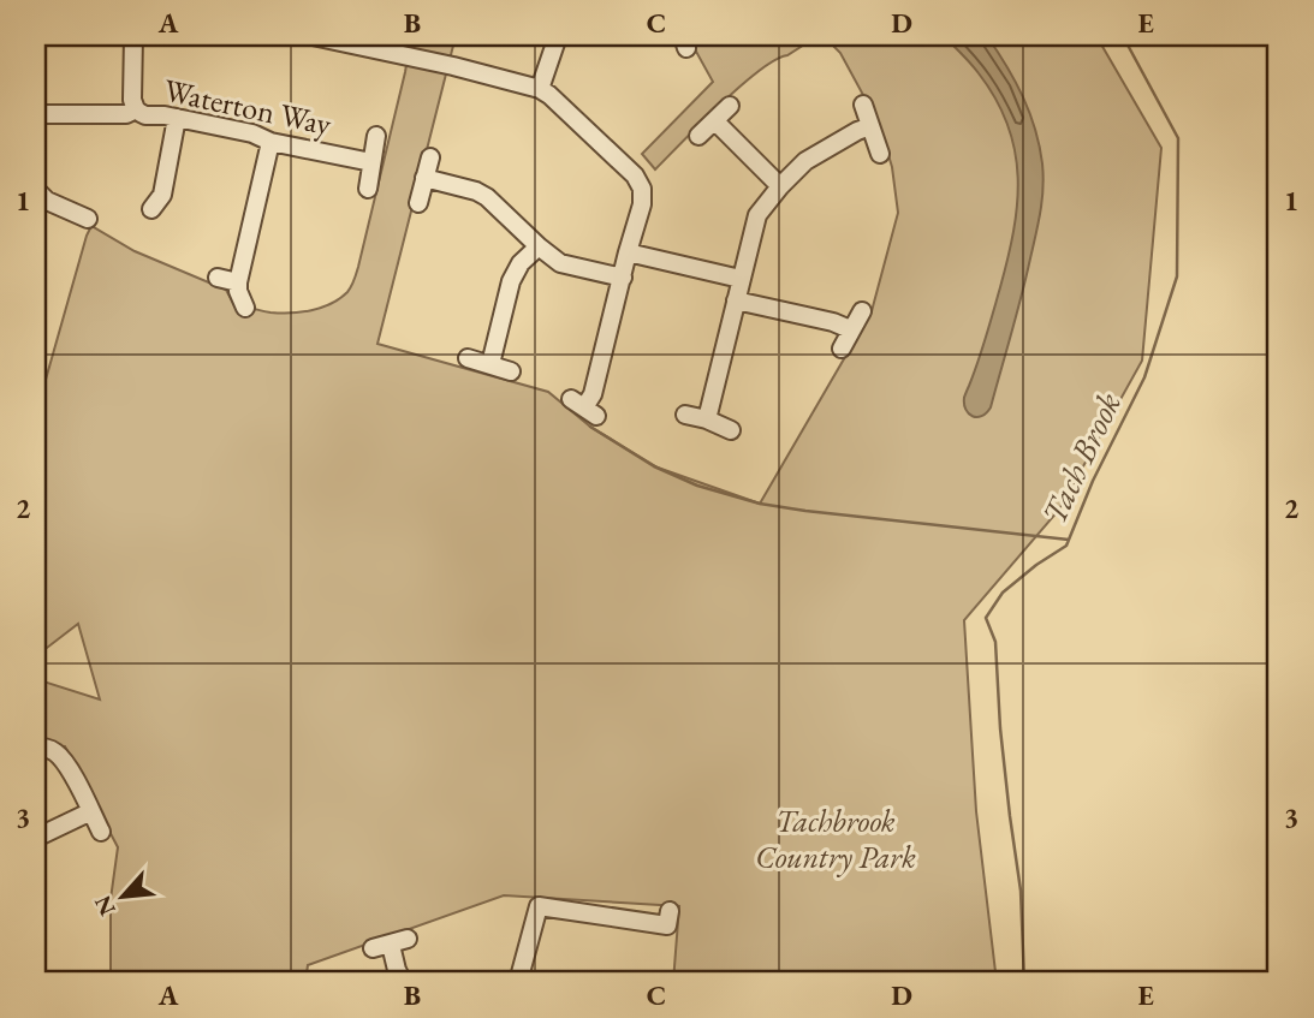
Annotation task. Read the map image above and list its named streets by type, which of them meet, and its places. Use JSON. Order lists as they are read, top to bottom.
{
  "streets": {
    "street": ["Waterton Way"]
  },
  "water": ["Tach Brook"],
  "parks": ["Tachbrook Country Park"],
  "north": "bottom left",
  "grid": {
    "columns": [
      "A",
      "B",
      "C",
      "D",
      "E"
    ],
    "rows": ["1", "2", "3"]
  }
}
